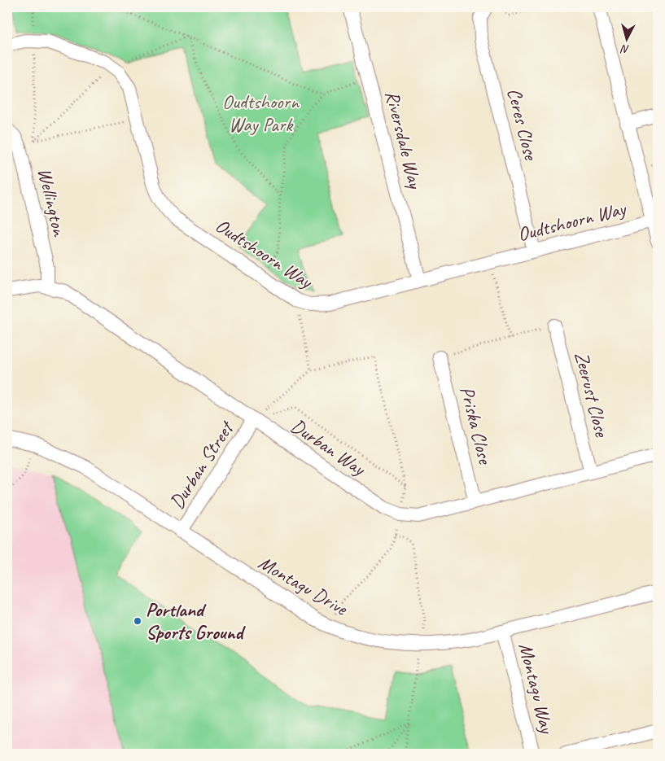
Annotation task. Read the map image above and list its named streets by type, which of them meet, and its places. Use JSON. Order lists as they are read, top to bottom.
{
  "streets": {
    "street": [
      "Ceres Close",
      "Riversdale Way",
      "Wellington",
      "Oudtshoorn Way",
      "Zeerust Close",
      "Priska Close",
      "Durban Way",
      "Durban Street",
      "Montagu Drive",
      "Montagu Way"
    ]
  },
  "crossings": [
    ["Ceres Close", "Oudtshoorn Way"],
    ["Riversdale Way", "Oudtshoorn Way"],
    ["Wellington", "Durban Way"],
    ["Zeerust Close", "Durban Way"],
    ["Priska Close", "Durban Way"],
    ["Durban Way", "Durban Street"],
    ["Durban Street", "Montagu Drive"],
    ["Montagu Drive", "Montagu Way"]
  ],
  "parks": ["Oudtshoorn Way Park"],
  "places": ["Portland Sports Ground"],
  "north": "bottom"
}
